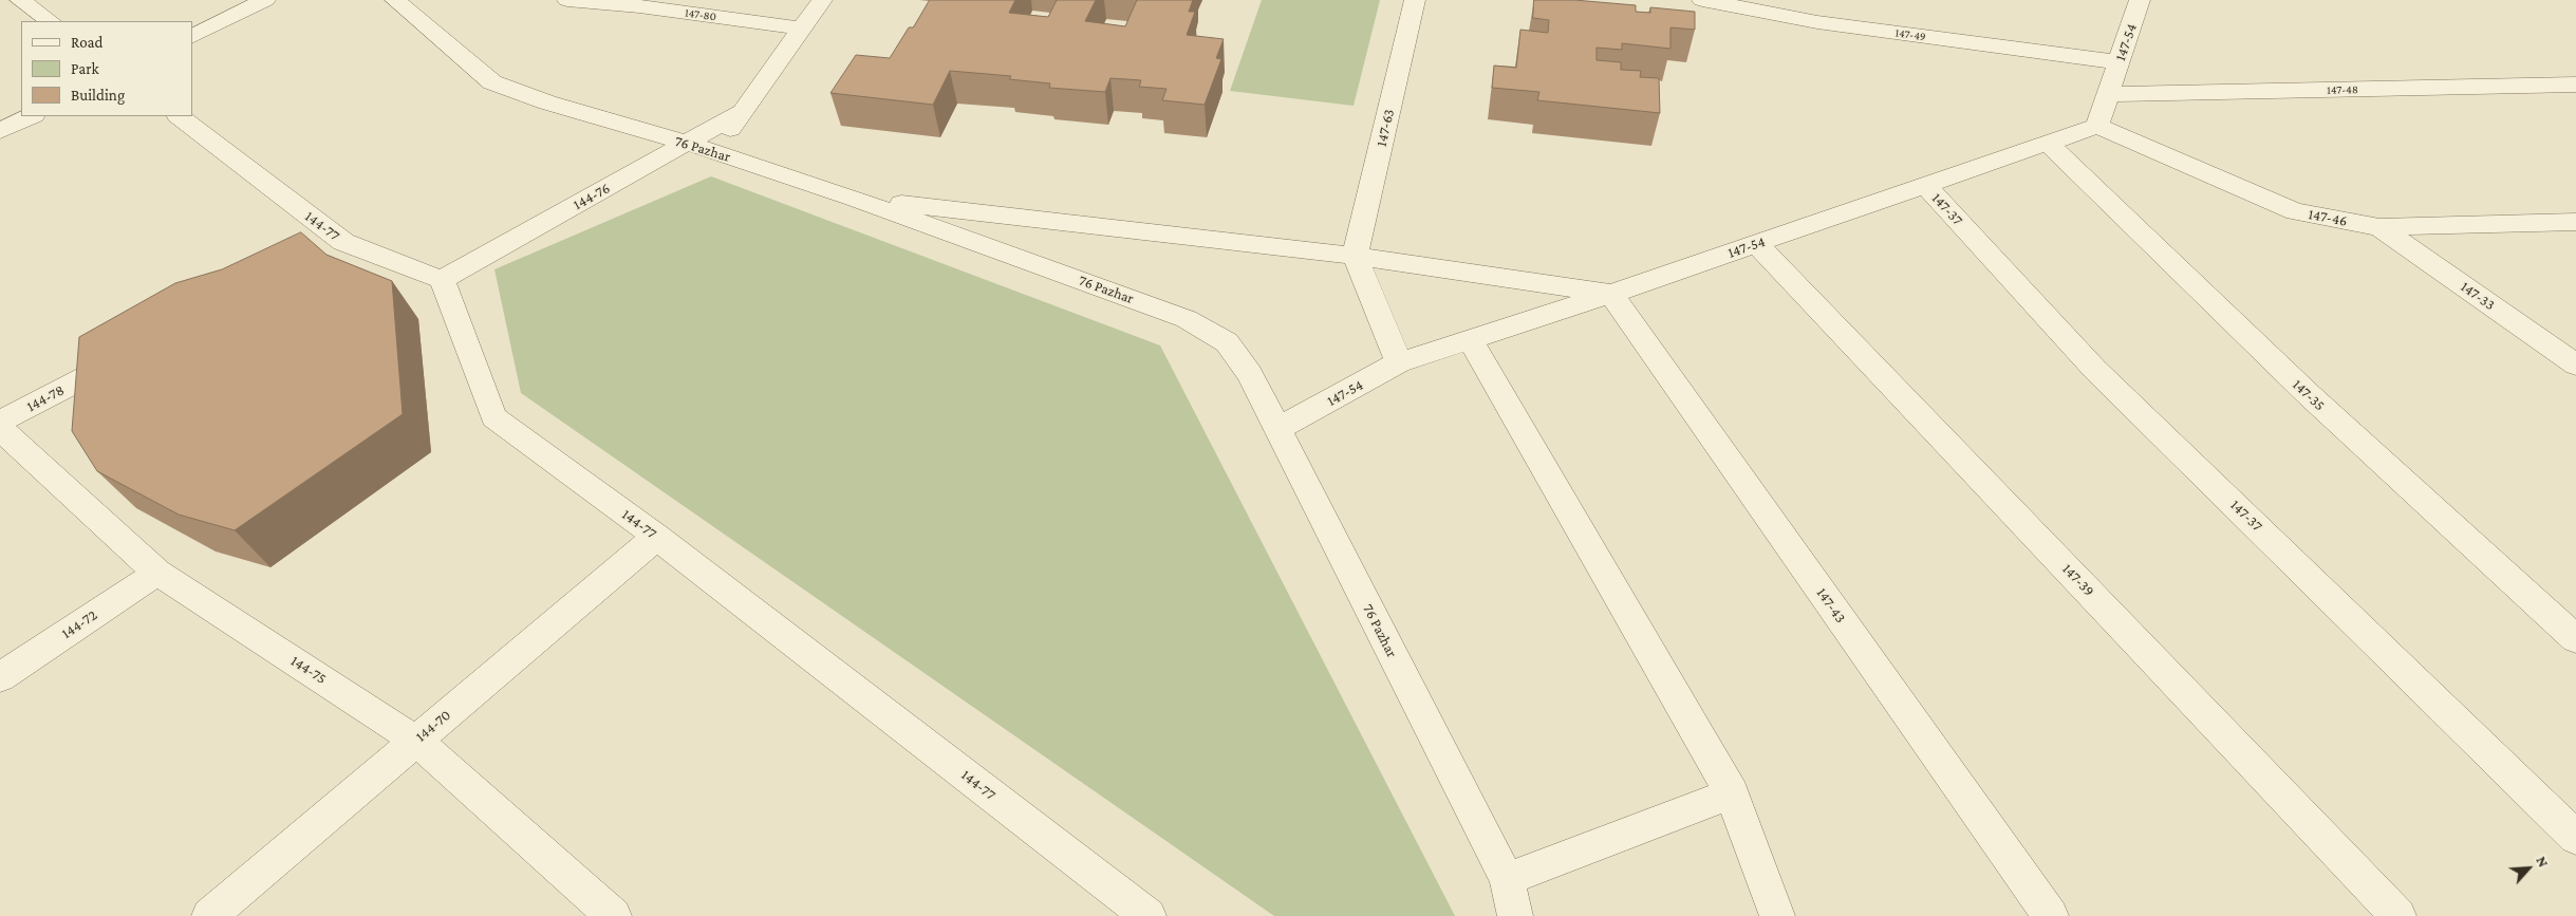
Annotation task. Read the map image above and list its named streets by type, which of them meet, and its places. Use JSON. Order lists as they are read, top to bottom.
{
  "streets": {
    "street": [
      "147-80",
      "147-49",
      "147-54",
      "147-48",
      "147-63",
      "76 Pazhar",
      "144-76",
      "147-37",
      "147-46",
      "144-77",
      "147-33",
      "147-35",
      "144-78",
      "147-39",
      "147-43",
      "144-72",
      "144-75",
      "144-70"
    ]
  },
  "crossings": [
    ["147-49", "147-54"],
    ["147-54", "147-48"],
    ["147-54", "76 Pazhar"],
    ["147-54", "147-37"],
    ["147-54", "147-46"],
    ["147-54", "147-35"],
    ["147-54", "147-39"],
    ["147-54", "147-43"],
    ["76 Pazhar", "144-76"],
    ["144-76", "144-77"],
    ["147-46", "147-33"],
    ["144-77", "144-70"],
    ["144-72", "144-75"],
    ["144-75", "144-70"]
  ],
  "legend": ["Road", "Park", "Building"],
  "north": "top right"
}
